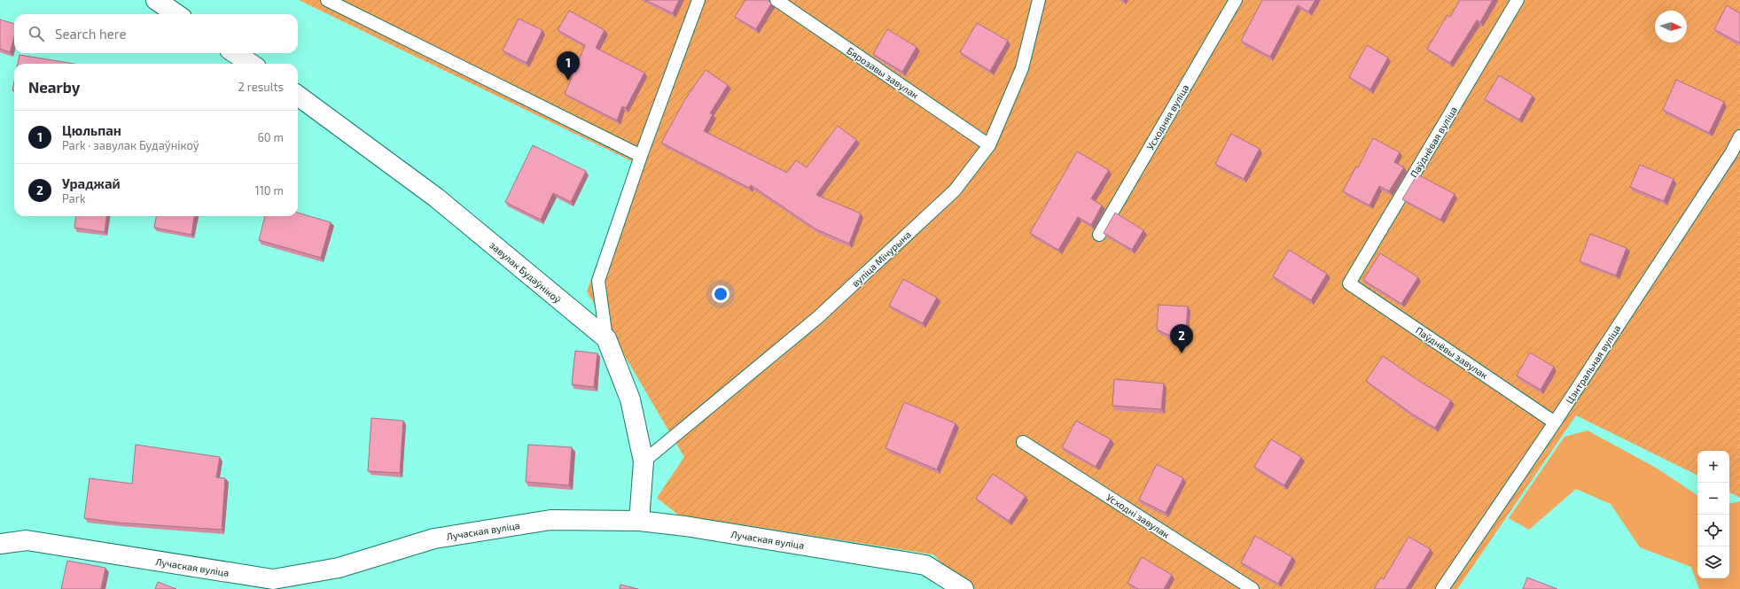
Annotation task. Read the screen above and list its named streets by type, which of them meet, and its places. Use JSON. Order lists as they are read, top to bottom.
{
  "streets": {
    "street": ["завулак Будаўнікоў", "Лучаская вуліца"],
    "lane": [
      "Бярозавы завулак",
      "Усходняя вуліца",
      "Паўднёвая вуліца",
      "вуліца Мічурына",
      "Паўднёвы завулак",
      "Цэнтральная вуліца",
      "Усходні завулак"
    ]
  },
  "crossings": [
    ["Бярозавы завулак", "вуліца Мічурына"],
    ["Паўднёвая вуліца", "Паўднёвы завулак"],
    ["вуліца Мічурына", "завулак Будаўнікоў"],
    ["завулак Будаўнікоў", "Лучаская вуліца"],
    ["Паўднёвы завулак", "Цэнтральная вуліца"]
  ],
  "north": "right",
  "page": {
    "search": "Search here",
    "pins": ["1", "2"],
    "heading": ["Nearby", "2 results"],
    "list": [
      {
        "mark": "1",
        "name": "Цюльпан",
        "note": "Park · завулак Будаўнікоў",
        "value": "60 m"
      },
      {
        "mark": "2",
        "name": "Ураджай",
        "note": "Park",
        "value": "110 m"
      }
    ],
    "map_buttons": ["+", "−"]
  }
}
